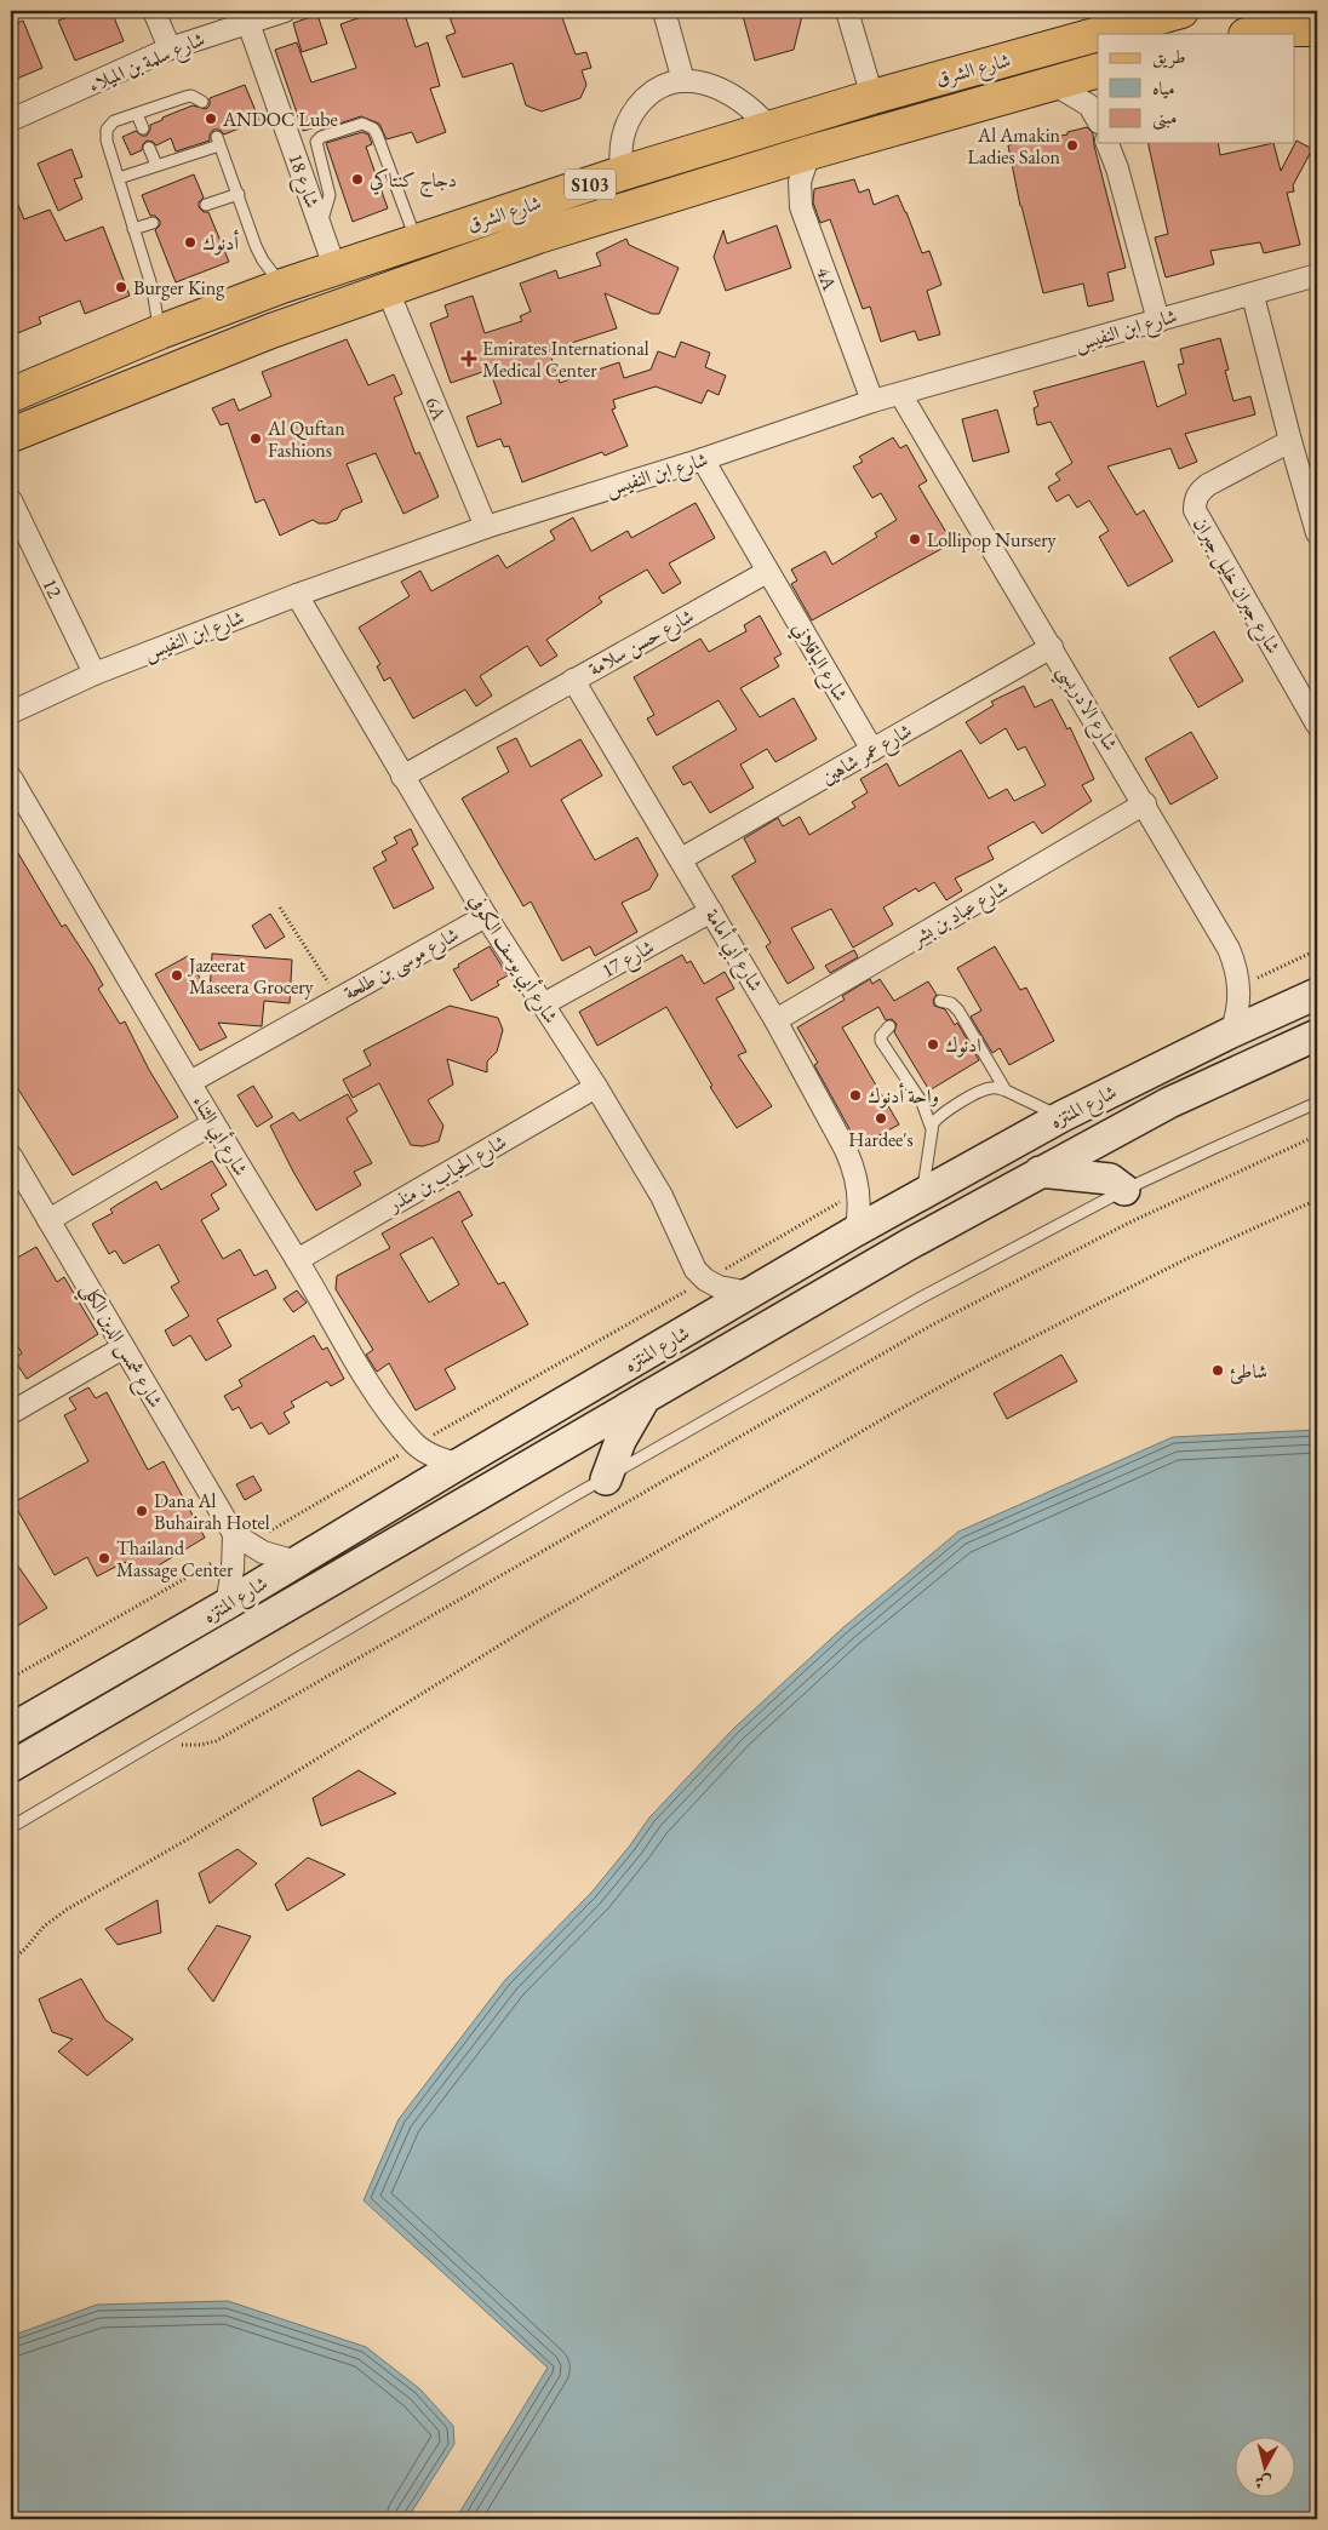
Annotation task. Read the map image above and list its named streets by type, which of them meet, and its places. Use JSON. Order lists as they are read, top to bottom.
{
  "streets": {
    "main road": ["شارع الشرق", "S103", "شارع المنتزه"],
    "street": [
      "شارع سلمة بن الميلاء",
      "شارع 18",
      "4A",
      "شارع ابن النفيس",
      "6A",
      "شارع جبران خليل جبران",
      "12",
      "شارع حسن سلامة",
      "شارع الباقلاني",
      "شارع الادريسي",
      "شارع عمر شاهين",
      "شارع عباد بن بشر",
      "شارع أبي أمامة",
      "شارع أبي يوسف الكوفي",
      "شارع 17",
      "شارع موسى بن طلحة",
      "شارع أبي الثناء",
      "شارع الحباب بن منذر",
      "شارع شمس الدين الكلي"
    ]
  },
  "crossings": [
    ["شارع سلمة بن الميلاء", "شارع 18"],
    ["شارع الشرق", "شارع 18"],
    ["شارع الشرق", "4A"],
    ["شارع الشرق", "6A"],
    ["4A", "شارع ابن النفيس"],
    ["شارع ابن النفيس", "6A"],
    ["شارع ابن النفيس", "12"],
    ["شارع ابن النفيس", "شارع الادريسي"],
    ["شارع ابن النفيس", "شارع أبي يوسف الكوفي"],
    ["شارع حسن سلامة", "شارع الباقلاني"],
    ["شارع حسن سلامة", "شارع أبي أمامة"],
    ["شارع حسن سلامة", "شارع أبي يوسف الكوفي"],
    ["شارع الباقلاني", "شارع عمر شاهين"],
    ["شارع الادريسي", "شارع عمر شاهين"],
    ["شارع الادريسي", "شارع عباد بن بشر"],
    ["شارع الادريسي", "شارع المنتزه"],
    ["شارع عمر شاهين", "شارع أبي أمامة"],
    ["شارع عباد بن بشر", "شارع أبي أمامة"],
    ["شارع أبي أمامة", "شارع 17"],
    ["شارع أبي أمامة", "شارع المنتزه"],
    ["شارع أبي يوسف الكوفي", "شارع 17"],
    ["شارع أبي يوسف الكوفي", "شارع موسى بن طلحة"],
    ["شارع أبي يوسف الكوفي", "شارع المنتزه"],
    ["شارع أبي يوسف الكوفي", "شارع الحباب بن منذر"],
    ["شارع موسى بن طلحة", "شارع أبي الثناء"],
    ["شارع المنتزه", "شارع أبي الثناء"],
    ["شارع المنتزه", "شارع شمس الدين الكلي"],
    ["شارع أبي الثناء", "شارع الحباب بن منذر"]
  ],
  "places": {
    "other": [
      "ANDOC Lube",
      "Al Amakin Ladies Salon",
      "دجاج كنتاكي",
      "أدنوك",
      "Burger King",
      "Al Quftan Fashions",
      "Lollipop Nursery",
      "Jazeerat Maseera Grocery",
      "ادنوك",
      "واحة أدنوك",
      "Hardee's",
      "شاطئ",
      "Dana Al Buhairah Hotel",
      "Thailand Massage Center"
    ],
    "health": ["Emirates International Medical Center"]
  },
  "legend": ["طريق", "مياه", "مبنى"],
  "north": "bottom"
}
